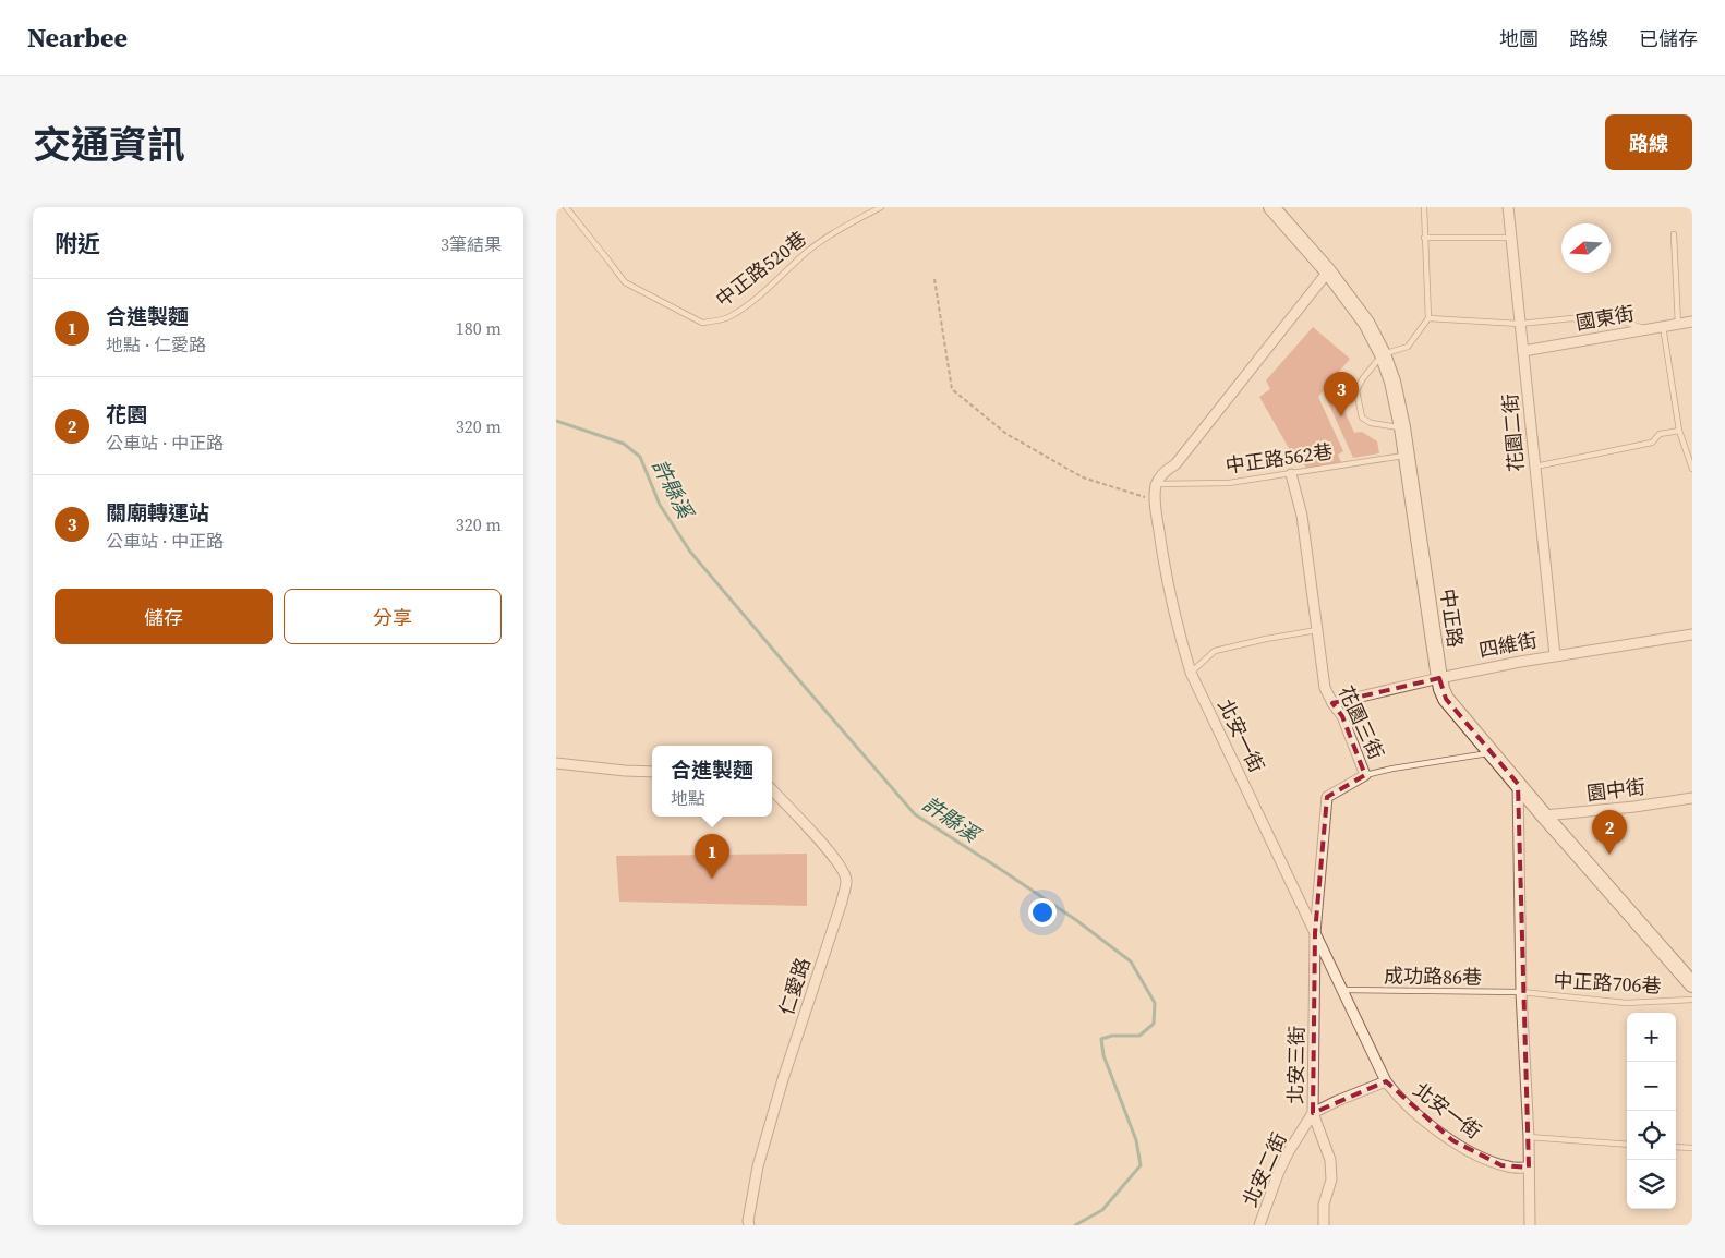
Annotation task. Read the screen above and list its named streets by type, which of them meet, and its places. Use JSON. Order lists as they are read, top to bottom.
{
  "streets": {
    "main road": ["中正路"],
    "street": [
      "國東街",
      "花園二街",
      "四維街",
      "花園三街",
      "北安一街",
      "園中街",
      "仁愛路",
      "北安三街",
      "北安二街"
    ],
    "lane": [
      "中正路520巷",
      "中正路562巷",
      "成功路86巷",
      "中正路706巷"
    ]
  },
  "crossings": [
    ["國東街", "花園二街"],
    ["花園二街", "四維街"],
    ["中正路562巷", "中正路"],
    ["中正路562巷", "花園三街"],
    ["中正路562巷", "北安一街"],
    ["中正路", "四維街"],
    ["中正路", "園中街"],
    ["四維街", "花園三街"],
    ["花園三街", "北安一街"],
    ["花園三街", "北安三街"],
    ["北安一街", "成功路86巷"],
    ["北安一街", "北安三街"],
    ["成功路86巷", "中正路706巷"],
    ["北安三街", "北安二街"]
  ],
  "water": ["許縣溪"],
  "north": "left",
  "page": {
    "header": "Nearbee",
    "nav": ["地圖", "路線", "已儲存"],
    "title": "交通資訊",
    "buttons": [
      "路線",
      ["儲存", "分享"]
    ],
    "heading": ["附近", "3筆結果"],
    "list": [
      {
        "mark": "1",
        "name": "合進製麵",
        "note": "地點 · 仁愛路",
        "value": "180 m"
      },
      {
        "mark": "2",
        "name": "花園",
        "note": "公車站 · 中正路",
        "value": "320 m"
      },
      {
        "mark": "3",
        "name": "關廟轉運站",
        "note": "公車站 · 中正路",
        "value": "320 m"
      }
    ],
    "pins": ["3", "2", "1"],
    "popup": ["合進製麵", "地點"],
    "map_buttons": ["+", "−"]
  }
}
